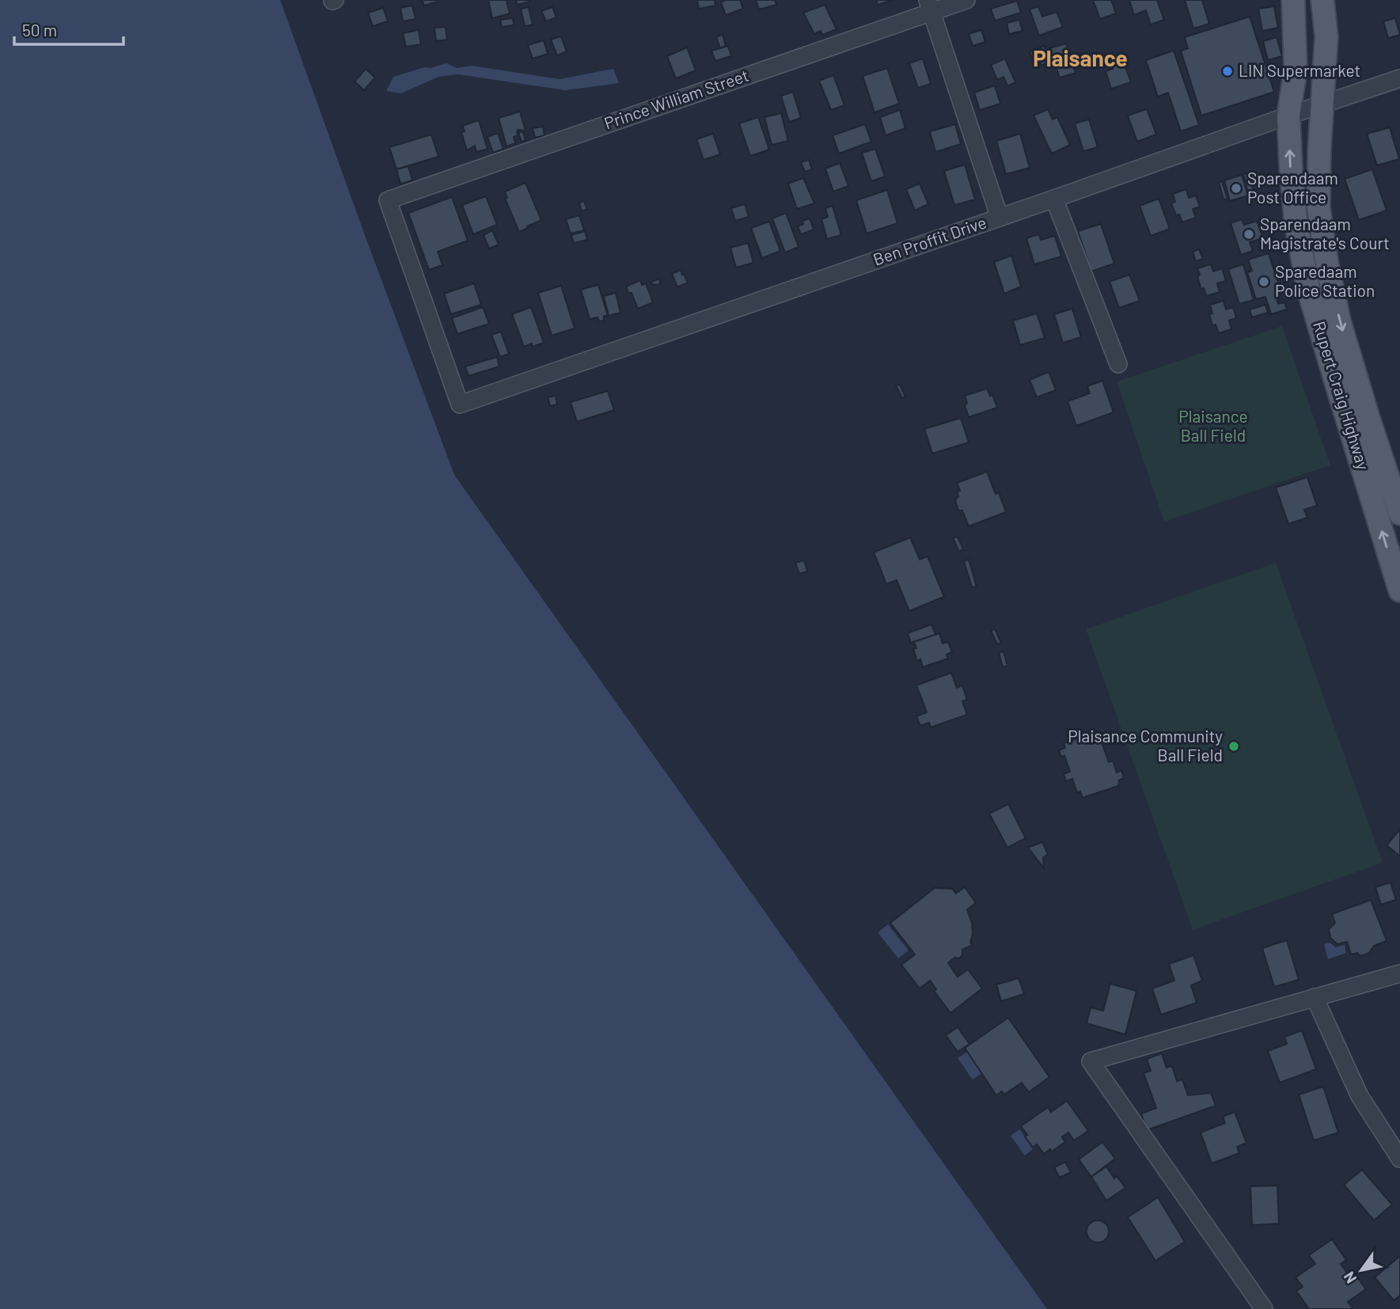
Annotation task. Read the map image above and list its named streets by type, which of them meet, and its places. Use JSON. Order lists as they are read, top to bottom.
{
  "streets": {
    "main road": ["Rupert Craig Highway"],
    "street": ["Prince William Street", "Ben Proffit Drive"]
  },
  "crossings": [
    ["Prince William Street", "Ben Proffit Drive"],
    ["Ben Proffit Drive", "Rupert Craig Highway"]
  ],
  "districts": ["Plaisance"],
  "parks": ["Plaisance Ball Field"],
  "places": [
    "LIN Supermarket",
    "Sparendaam Post Office",
    "Sparendaam Magistrate's Court",
    "Sparedaam Police Station",
    "Plaisance Community Ball Field"
  ],
  "scale_bar": "50 m",
  "north": "bottom left"
}
